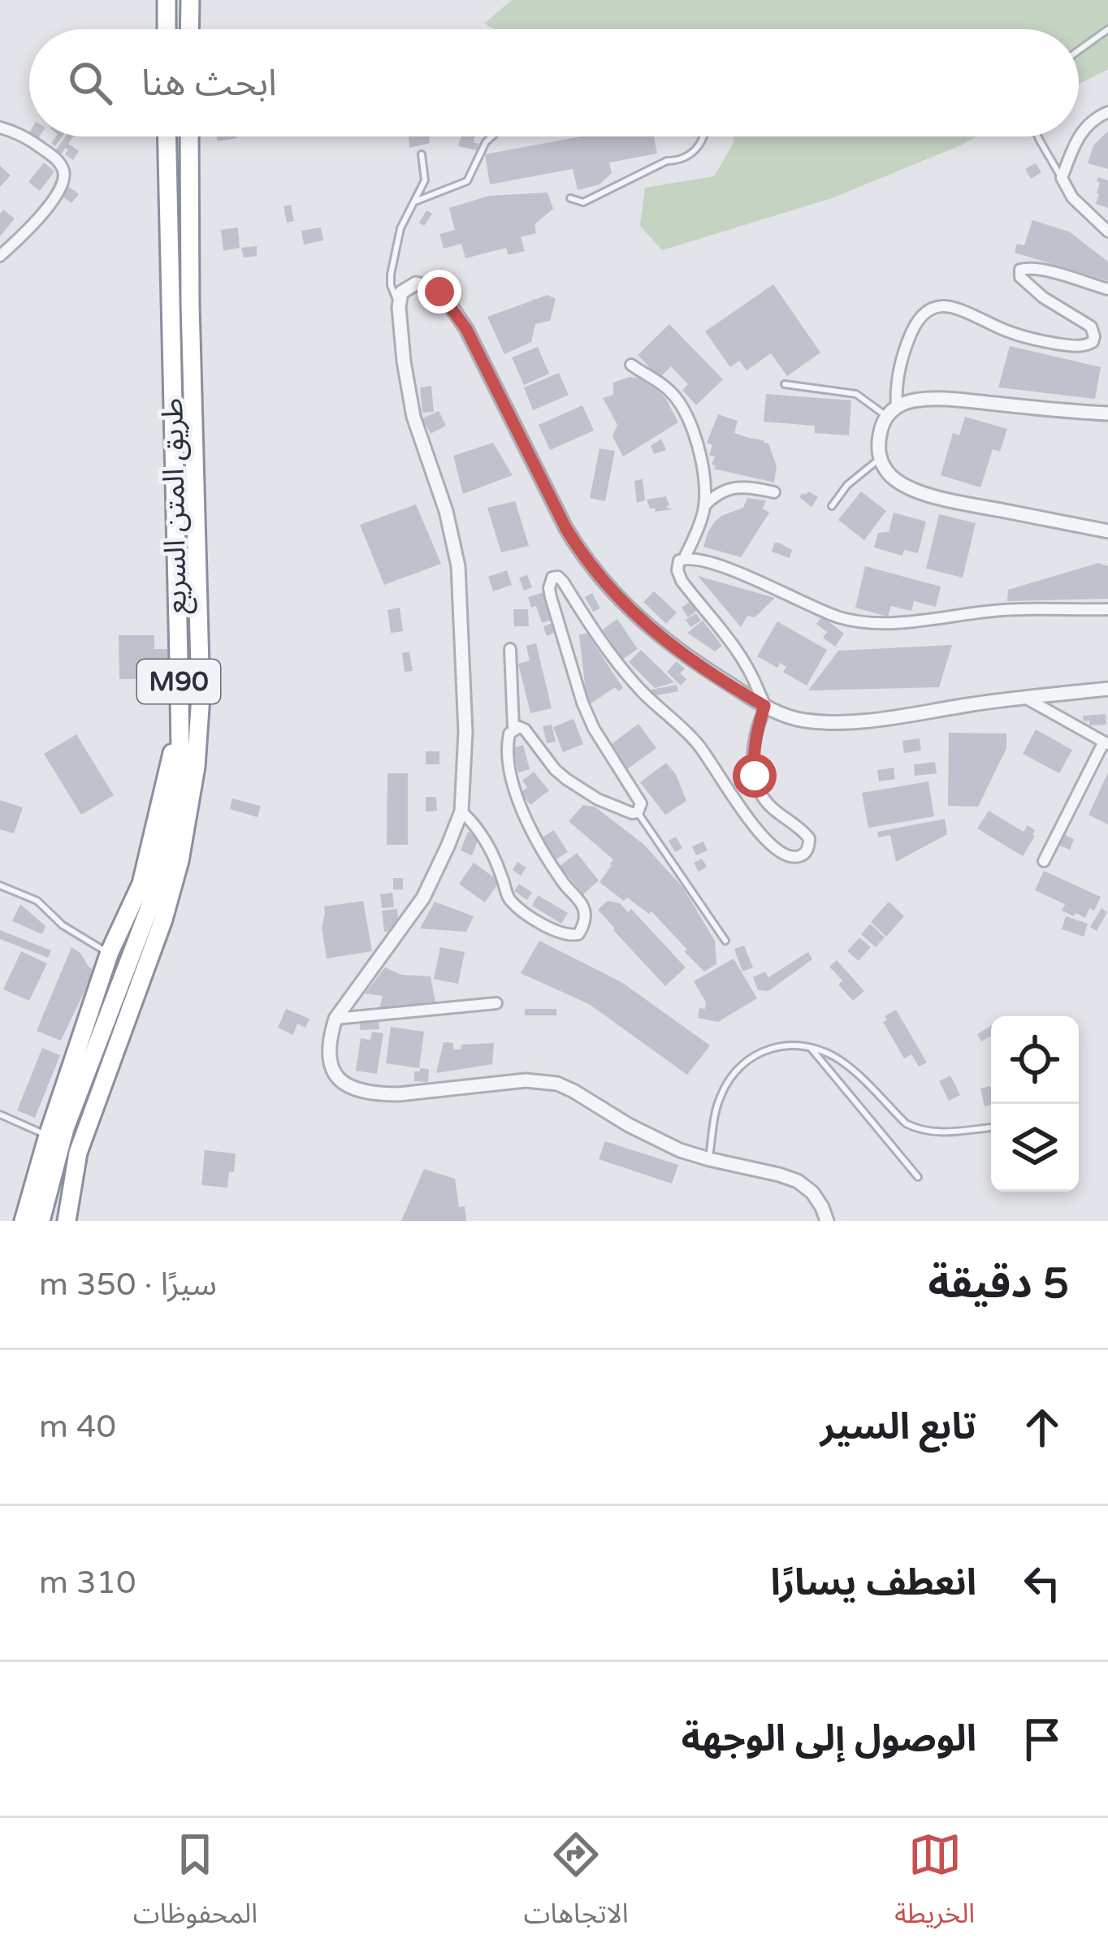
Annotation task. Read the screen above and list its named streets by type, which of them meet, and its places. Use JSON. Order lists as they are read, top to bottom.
{
  "streets": {
    "highway": ["طريق المتن السريع", "M90"]
  },
  "page": {
    "search": "ابحث هنا",
    "heading": ["5 دقيقة", "سيرًا · 350 m"],
    "list": [
      ["تابع السير", "40 m"],
      ["انعطف يسارًا", "310 m"],
      "الوصول إلى الوجهة"
    ],
    "nav": ["الخريطة", "الاتجاهات", "المحفوظات"]
  }
}
